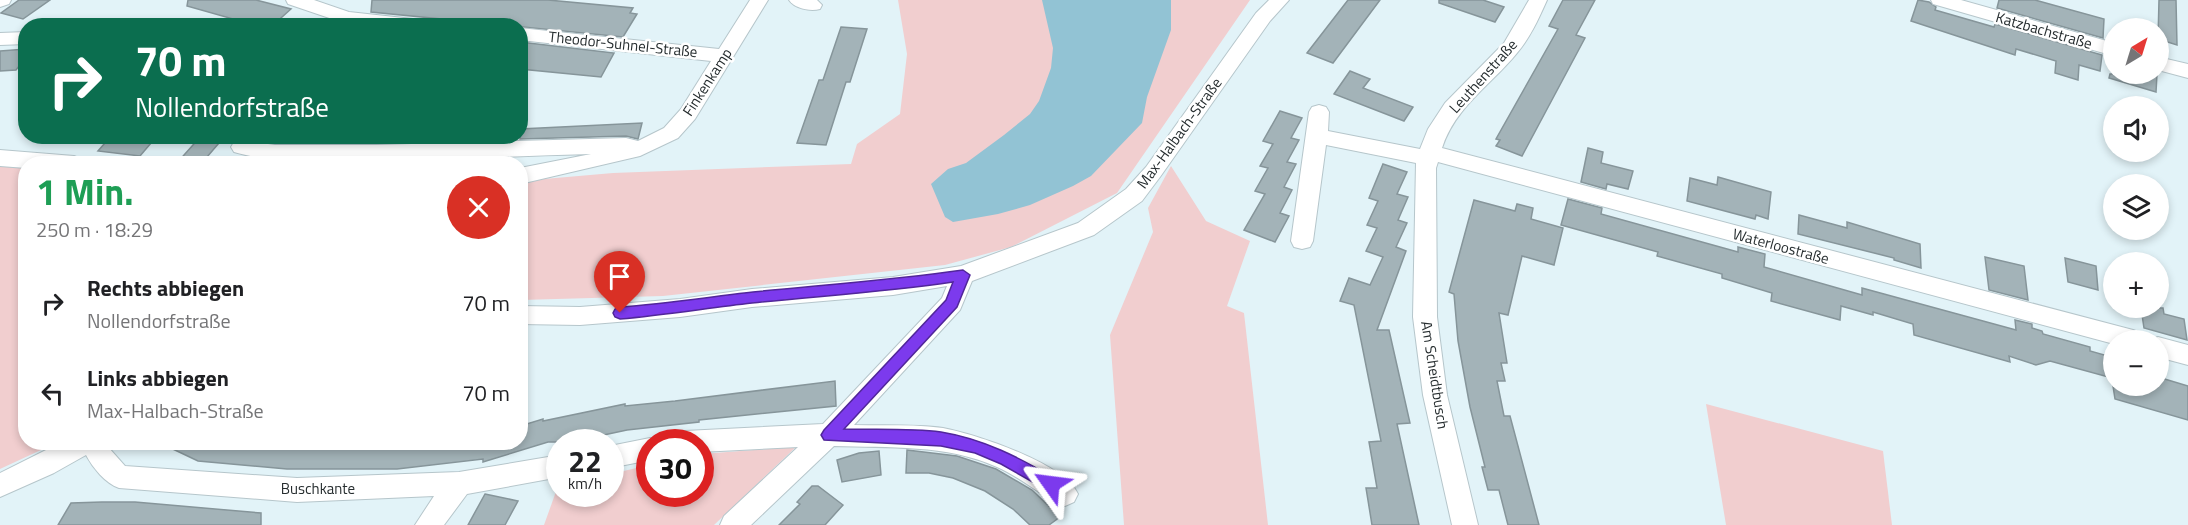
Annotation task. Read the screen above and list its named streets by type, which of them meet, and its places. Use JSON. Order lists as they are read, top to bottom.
{
  "streets": {
    "street": [
      "Katzbachstraße",
      "Theodor-Suhnel-Straße",
      "Leuthenstraße",
      "Finkenkamp",
      "Max-Halbach-Straße",
      "Waterloostraße",
      "Am Scheidtbusch",
      "Buschkante"
    ]
  },
  "crossings": [
    ["Theodor-Suhnel-Straße", "Finkenkamp"],
    ["Leuthenstraße", "Waterloostraße"],
    ["Leuthenstraße", "Am Scheidtbusch"],
    ["Waterloostraße", "Am Scheidtbusch"]
  ],
  "north": "top right",
  "page": {
    "map_buttons": ["+", "−"],
    "turn": ["70 m", "Nollendorfstraße"],
    "heading": ["1 Min.", "250 m · 18:29"],
    "list": [
      {
        "name": "Rechts abbiegen",
        "note": "Nollendorfstraße",
        "value": "70 m"
      },
      {
        "name": "Links abbiegen",
        "note": "Max-Halbach-Straße",
        "value": "70 m"
      }
    ],
    "speed": "22 km/h",
    "limit": "30"
  }
}
